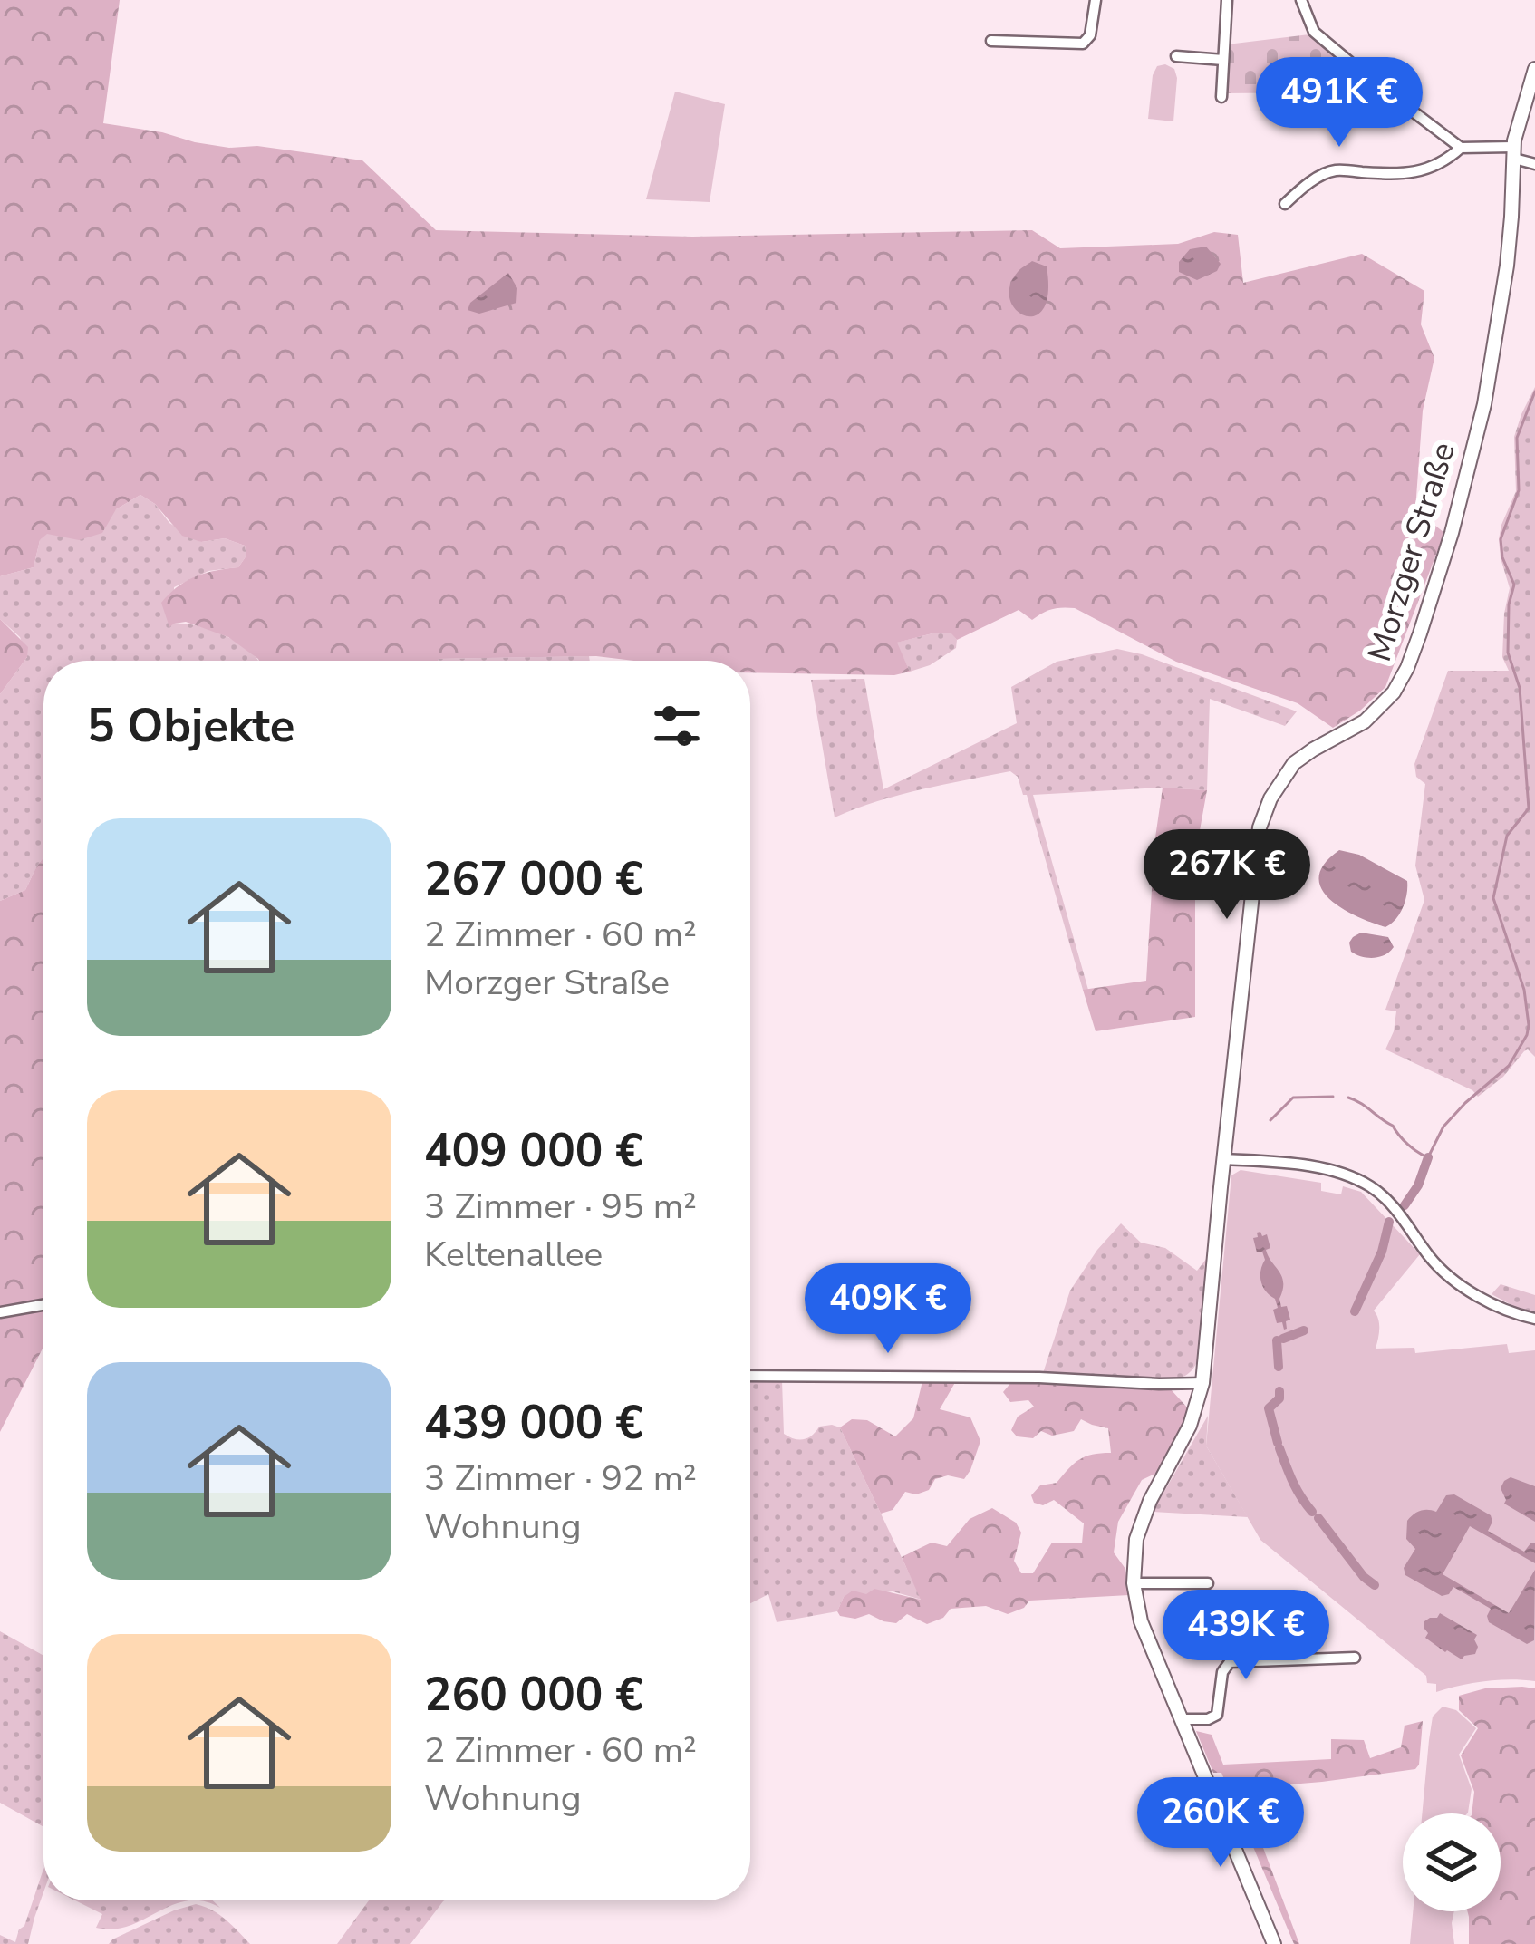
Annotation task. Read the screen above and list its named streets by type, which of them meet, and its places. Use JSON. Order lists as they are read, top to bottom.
{
  "streets": {
    "street": ["Morzger Straße"]
  },
  "page": {
    "price": [
      "491K €",
      "267K €",
      "409K €",
      "439K €",
      "260K €"
    ],
    "heading": "5 Objekte",
    "list": [
      {
        "name": "267 000 €",
        "note": "2 Zimmer · 60 m² · Morzger Straße"
      },
      {
        "name": "409 000 €",
        "note": "3 Zimmer · 95 m² · Keltenallee"
      },
      {
        "name": "439 000 €",
        "note": "3 Zimmer · 92 m² · Wohnung"
      },
      {
        "name": "260 000 €",
        "note": "2 Zimmer · 60 m² · Wohnung"
      }
    ]
  }
}
